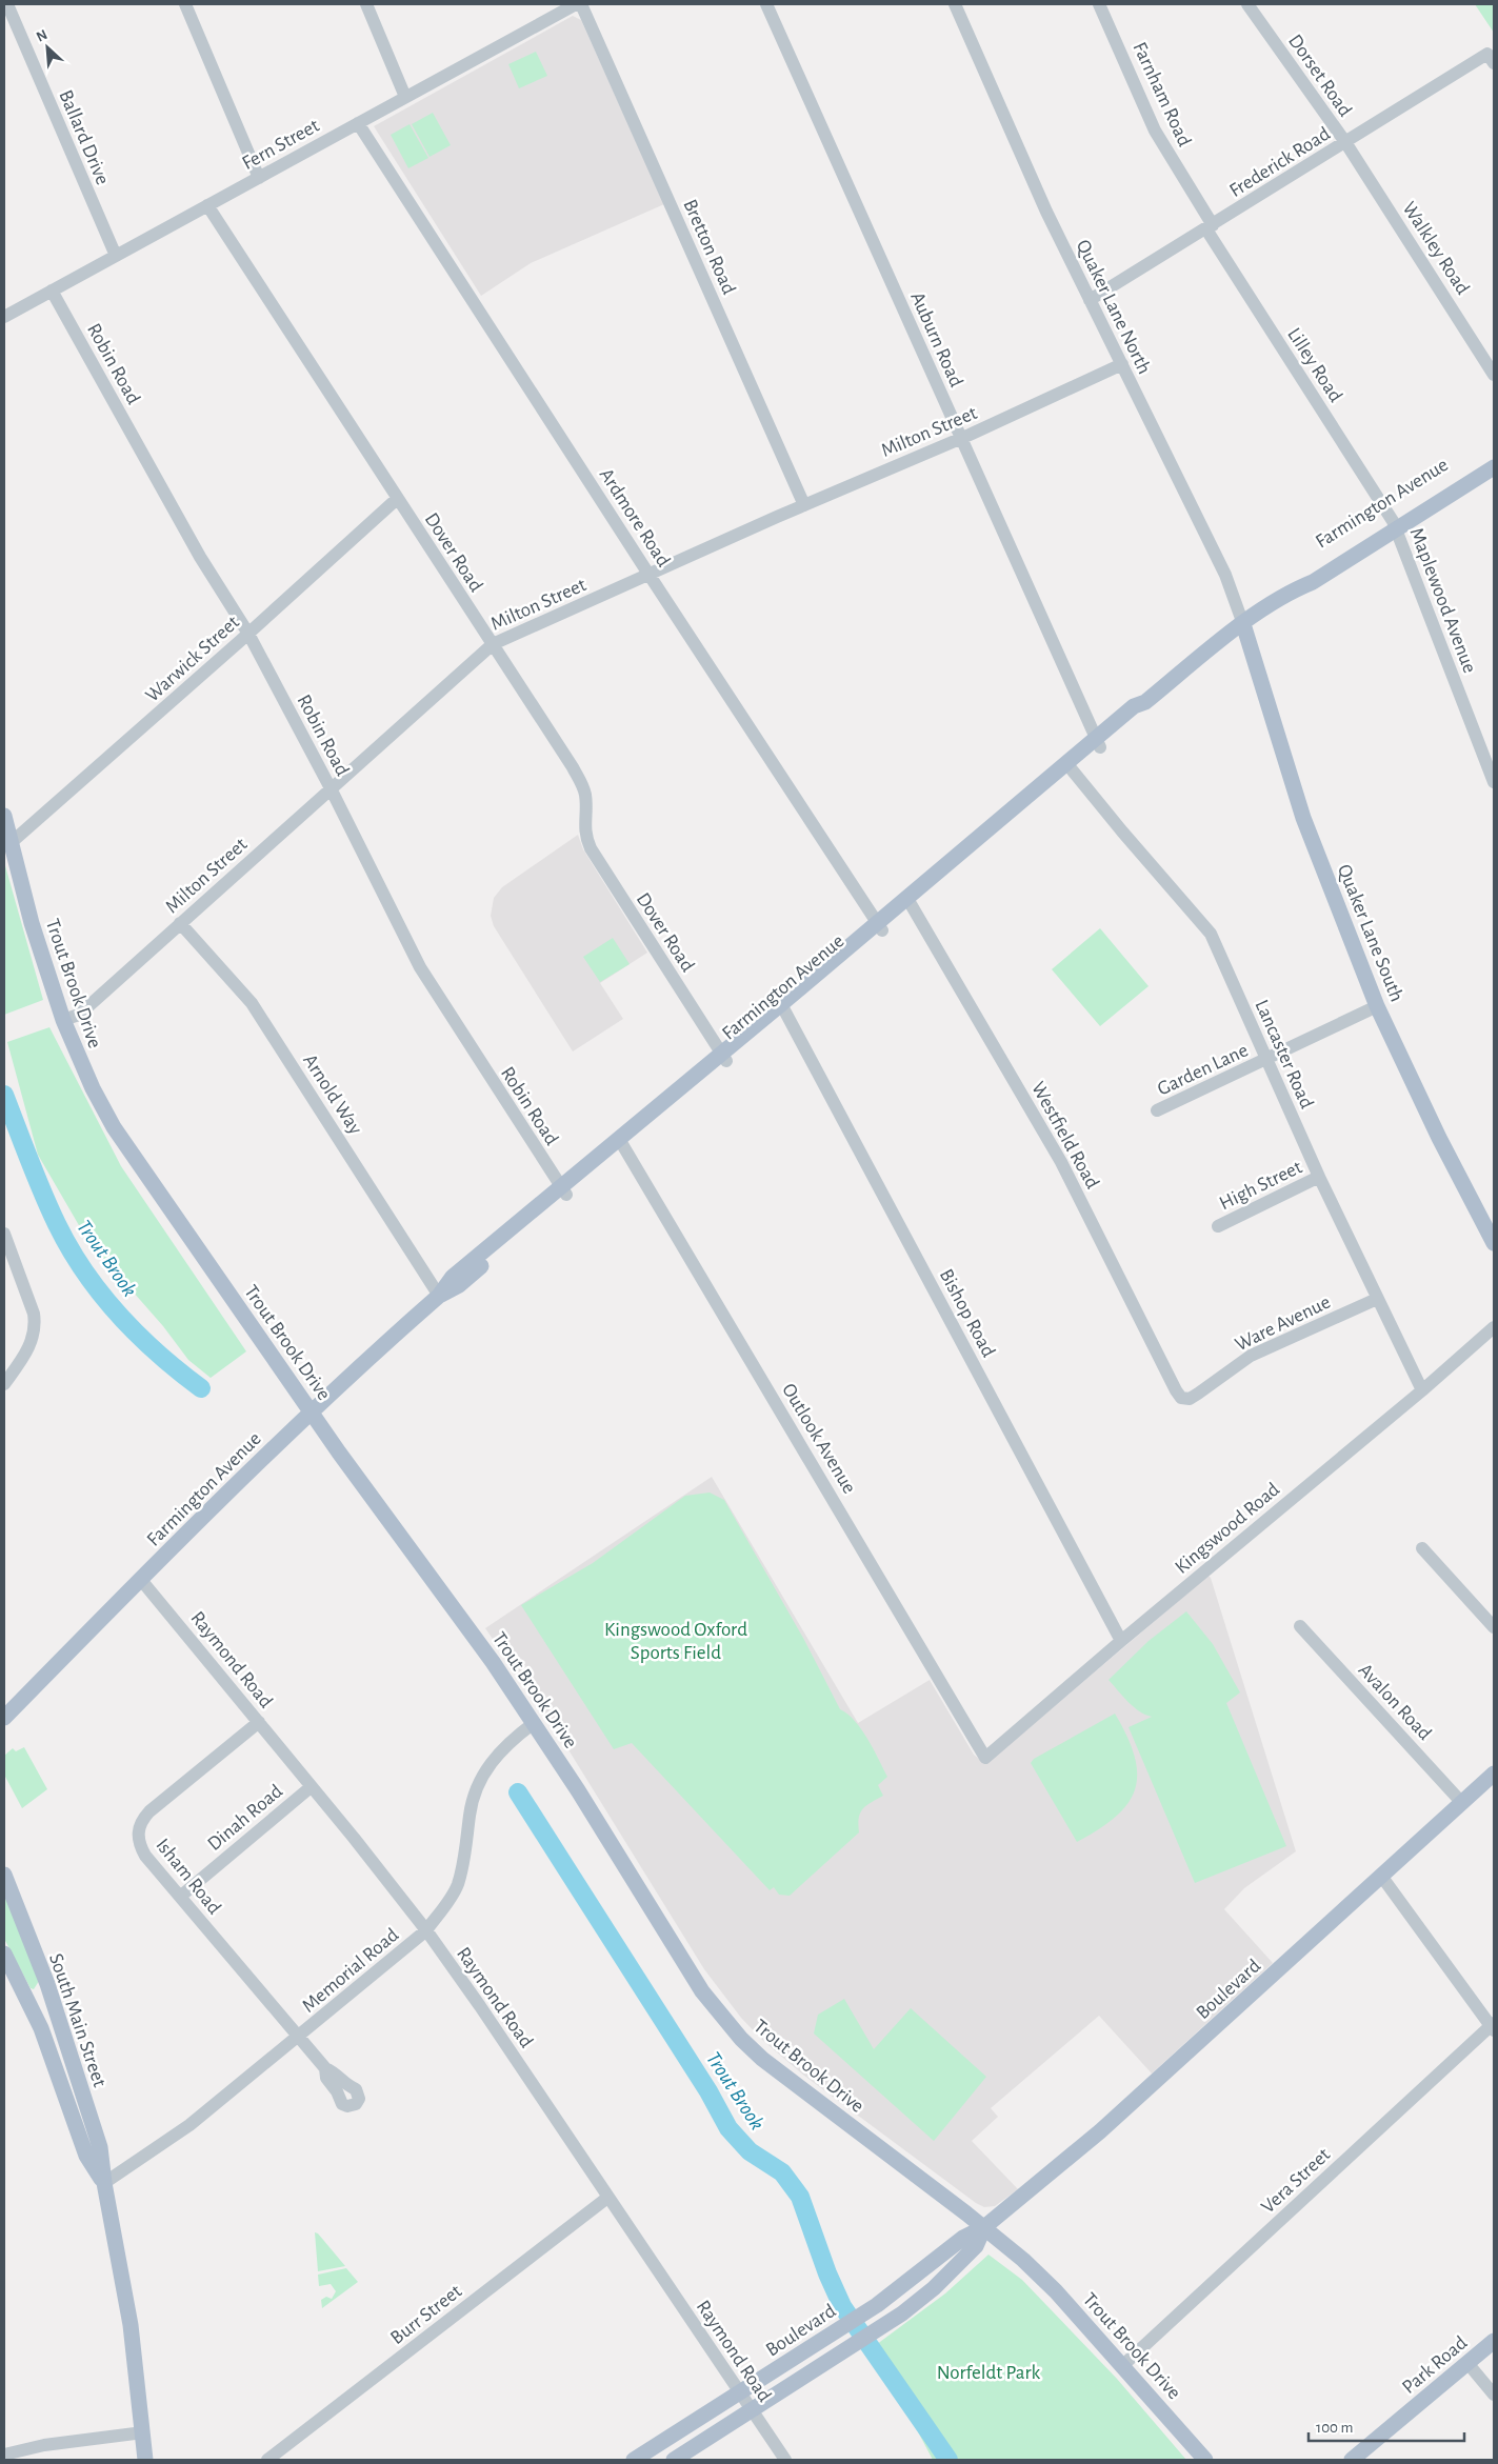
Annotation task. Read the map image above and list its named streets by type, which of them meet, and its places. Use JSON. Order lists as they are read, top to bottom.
{
  "streets": {
    "main road": [
      "Farmington Avenue",
      "Quaker Lane South",
      "Trout Brook Drive",
      "Boulevard",
      "South Main Street",
      "Park Road"
    ],
    "street": [
      "Dorset Road",
      "Farnham Road",
      "Ballard Drive",
      "Fern Street",
      "Frederick Road",
      "Bretton Road",
      "Walkley Road",
      "Quaker Lane North",
      "Auburn Road",
      "Robin Road",
      "Lilley Road",
      "Milton Street",
      "Ardmore Road",
      "Dover Road",
      "Maplewood Avenue",
      "Warwick Street",
      "Lancaster Road",
      "Garden Lane",
      "Arnold Way",
      "Westfield Road",
      "High Street",
      "Bishop Road",
      "Ware Avenue",
      "Outlook Avenue",
      "Kingswood Road",
      "Raymond Road",
      "Avalon Road",
      "Dinah Road",
      "Isham Road",
      "Memorial Road",
      "Vera Street",
      "Burr Street"
    ]
  },
  "crossings": [
    ["Dorset Road", "Frederick Road"],
    ["Dorset Road", "Walkley Road"],
    ["Farnham Road", "Frederick Road"],
    ["Farnham Road", "Lilley Road"],
    ["Ballard Drive", "Fern Street"],
    ["Fern Street", "Robin Road"],
    ["Fern Street", "Ardmore Road"],
    ["Fern Street", "Dover Road"],
    ["Frederick Road", "Walkley Road"],
    ["Frederick Road", "Quaker Lane North"],
    ["Frederick Road", "Lilley Road"],
    ["Bretton Road", "Milton Street"],
    ["Quaker Lane North", "Milton Street"],
    ["Quaker Lane North", "Farmington Avenue"],
    ["Quaker Lane North", "Quaker Lane South"],
    ["Auburn Road", "Milton Street"],
    ["Auburn Road", "Farmington Avenue"],
    ["Robin Road", "Milton Street"],
    ["Robin Road", "Farmington Avenue"],
    ["Robin Road", "Warwick Street"],
    ["Lilley Road", "Farmington Avenue"],
    ["Lilley Road", "Maplewood Avenue"],
    ["Milton Street", "Ardmore Road"],
    ["Milton Street", "Dover Road"],
    ["Milton Street", "Trout Brook Drive"],
    ["Milton Street", "Arnold Way"],
    ["Farmington Avenue", "Ardmore Road"],
    ["Farmington Avenue", "Dover Road"],
    ["Farmington Avenue", "Maplewood Avenue"],
    ["Farmington Avenue", "Quaker Lane South"],
    ["Farmington Avenue", "Trout Brook Drive"],
    ["Farmington Avenue", "Lancaster Road"],
    ["Farmington Avenue", "Arnold Way"],
    ["Farmington Avenue", "Westfield Road"],
    ["Farmington Avenue", "Bishop Road"],
    ["Farmington Avenue", "Outlook Avenue"],
    ["Farmington Avenue", "Raymond Road"],
    ["Dover Road", "Warwick Street"],
    ["Warwick Street", "Trout Brook Drive"],
    ["Quaker Lane South", "Garden Lane"],
    ["Trout Brook Drive", "Memorial Road"],
    ["Trout Brook Drive", "Boulevard"],
    ["Trout Brook Drive", "Vera Street"],
    ["Lancaster Road", "Garden Lane"],
    ["Lancaster Road", "High Street"],
    ["Lancaster Road", "Ware Avenue"],
    ["Lancaster Road", "Kingswood Road"],
    ["Westfield Road", "Ware Avenue"],
    ["Bishop Road", "Kingswood Road"],
    ["Outlook Avenue", "Kingswood Road"],
    ["Raymond Road", "Dinah Road"],
    ["Raymond Road", "Isham Road"],
    ["Raymond Road", "Memorial Road"],
    ["Raymond Road", "Boulevard"],
    ["Raymond Road", "Burr Street"],
    ["Avalon Road", "Boulevard"],
    ["Dinah Road", "Isham Road"],
    ["Isham Road", "Memorial Road"],
    ["Memorial Road", "South Main Street"]
  ],
  "water": ["Trout Brook"],
  "parks": ["Kingswood Oxford Sports Field", "Norfeldt Park"],
  "scale_bar": "100 m",
  "north": "top left"
}
